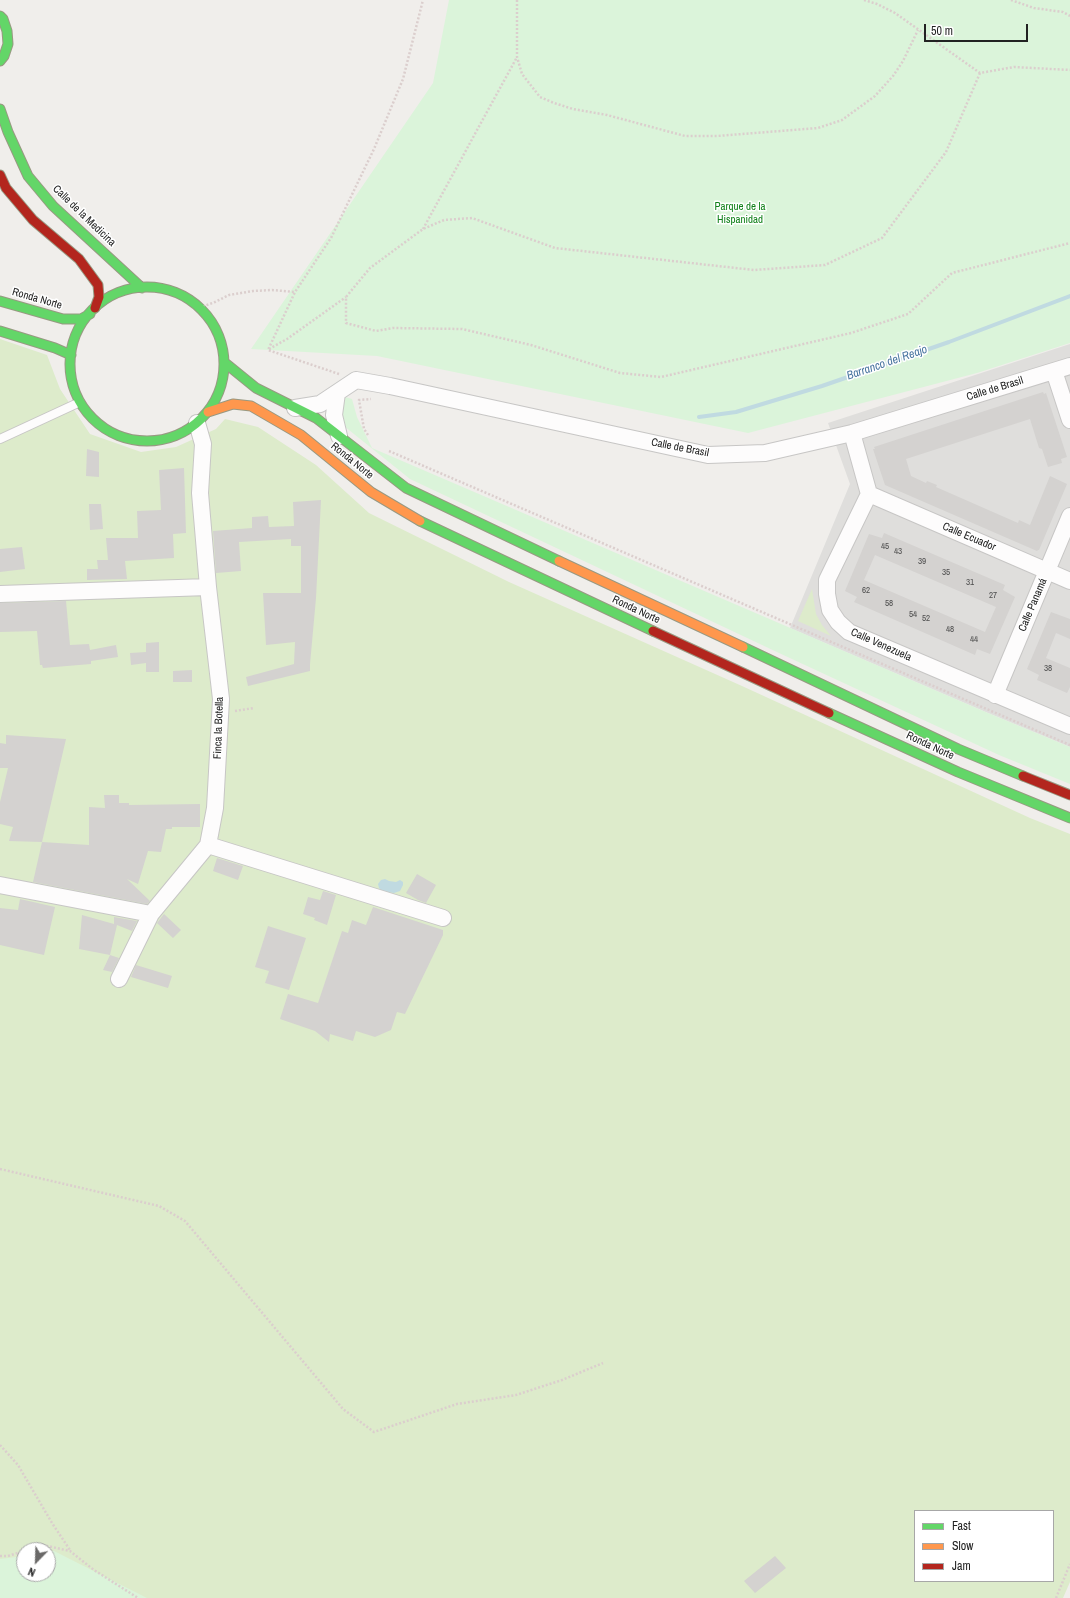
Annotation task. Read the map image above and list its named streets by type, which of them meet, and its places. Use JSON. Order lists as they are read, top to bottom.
{
  "streets": {
    "main road": ["Calle de la Medicina", "Ronda Norte"],
    "street": [
      "Calle de Brasil",
      "Calle Ecuador",
      "Calle Panamá",
      "Calle Venezuela",
      "Finca la Botella"
    ]
  },
  "crossings": [
    ["Calle de la Medicina", "Ronda Norte"],
    ["Ronda Norte", "Finca la Botella"],
    ["Calle Ecuador", "Calle Panamá"],
    ["Calle Ecuador", "Calle Venezuela"],
    ["Calle Panamá", "Calle Venezuela"]
  ],
  "water": ["Barranco del Reajo"],
  "parks": ["Parque de la Hispanidad"],
  "house_numbers": [
    "45",
    "43",
    "39",
    "35",
    "31",
    "62",
    "27",
    "58",
    "54",
    "52",
    "48",
    "44",
    "38"
  ],
  "legend": ["Fast", "Slow", "Jam"],
  "scale_bar": "50 m",
  "north": "bottom left"
}
